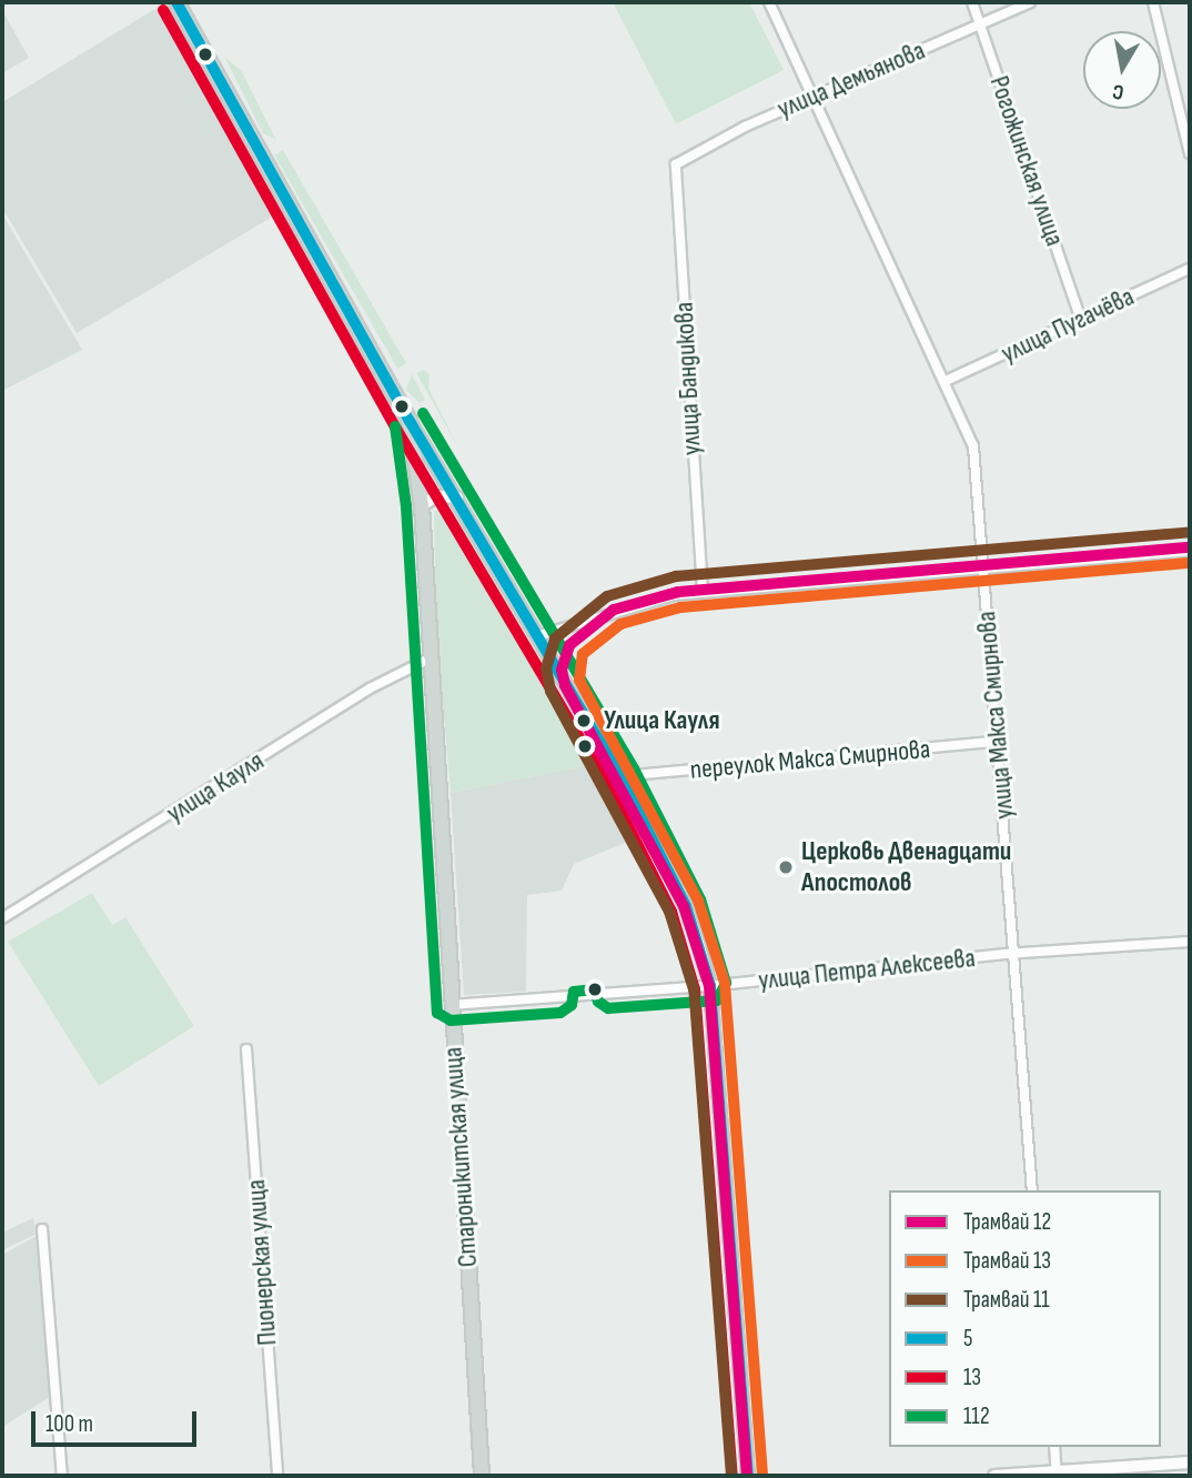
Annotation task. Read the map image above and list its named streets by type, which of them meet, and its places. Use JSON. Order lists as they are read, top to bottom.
{
  "streets": {
    "main road": ["Староникитская улица"],
    "street": [
      "улица Демьянова",
      "Рогожинская улица",
      "улица Пугачёва",
      "улица Бандикова",
      "улица Макса Смирнова",
      "переулок Макса Смирнова",
      "улица Кауля",
      "улица Петра Алексеева",
      "Пионерская улица"
    ]
  },
  "crossings": [
    ["улица Демьянова", "Рогожинская улица"],
    ["улица Демьянова", "улица Бандикова"],
    ["улица Демьянова", "улица Макса Смирнова"],
    ["Рогожинская улица", "улица Пугачёва"],
    ["улица Пугачёва", "улица Макса Смирнова"],
    ["улица Макса Смирнова", "переулок Макса Смирнова"],
    ["улица Макса Смирнова", "улица Петра Алексеева"],
    ["улица Кауля", "Староникитская улица"],
    ["улица Петра Алексеева", "Староникитская улица"]
  ],
  "places": ["Улица Кауля", "Церковь Двенадцати Апостолов"],
  "lines": [
    "transit line 5",
    "transit line 13",
    "transit line 112",
    "tram line 11",
    "tram line 12",
    "tram line 13"
  ],
  "legend": [
    "Трамвай 12",
    "Трамвай 13",
    "Трамвай 11",
    "5",
    "13",
    "112"
  ],
  "scale_bar": "100 m",
  "north": "bottom"
}
